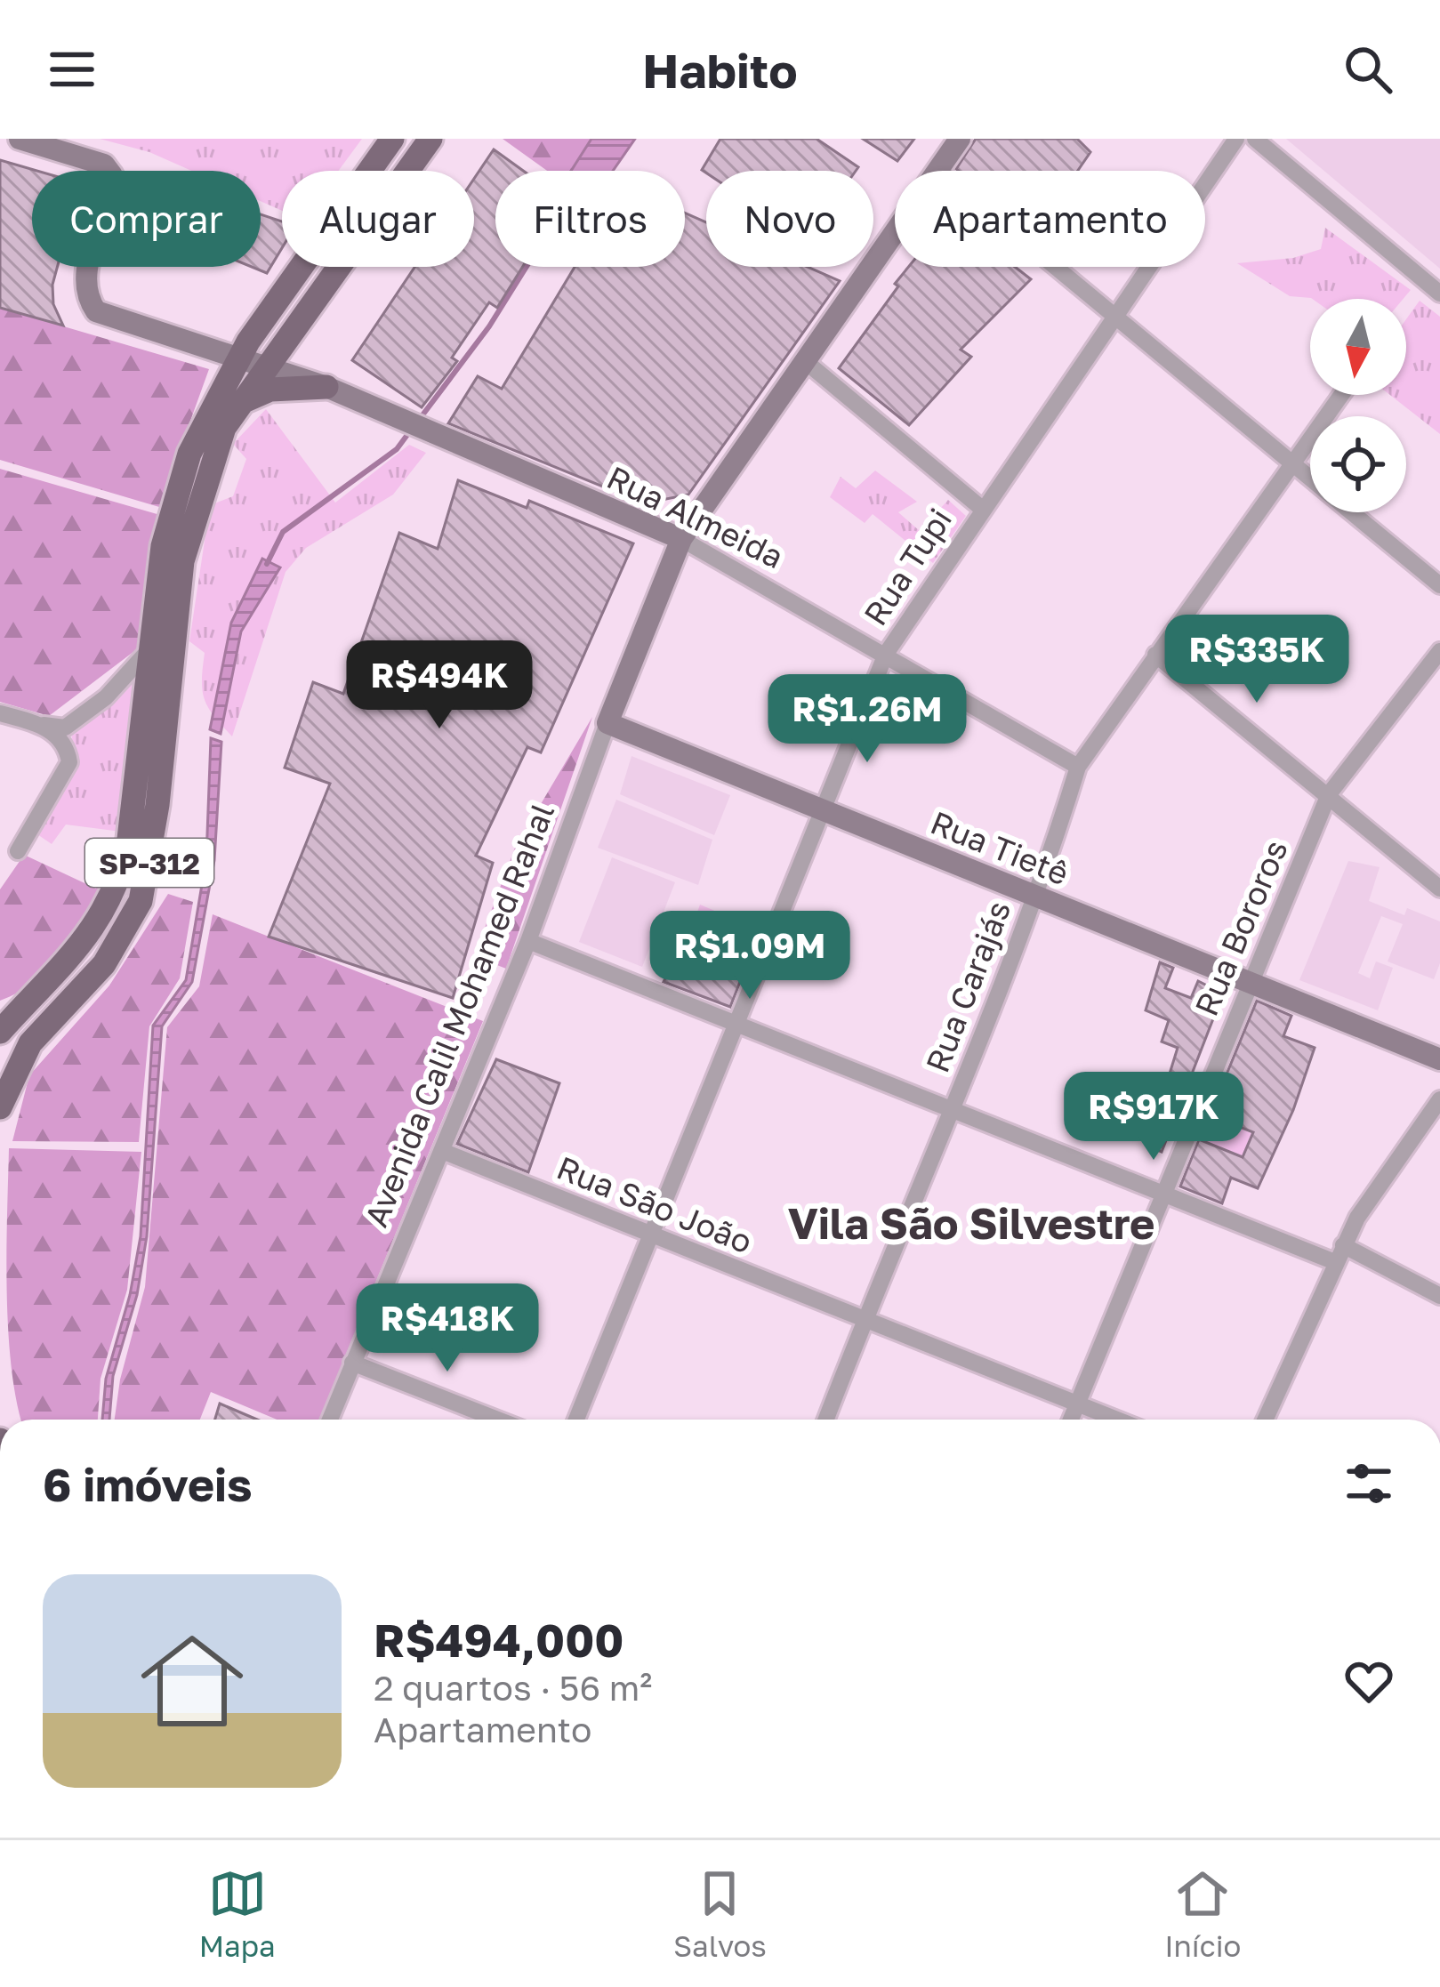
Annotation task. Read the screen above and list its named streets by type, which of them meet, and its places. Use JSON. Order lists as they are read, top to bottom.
{
  "streets": {
    "main road": ["SP-312"],
    "street": [
      "Rua Almeida",
      "Rua Tupi",
      "Rua Tietê",
      "Rua Bororos",
      "Rua Carajás",
      "Avenida Calil Mohamed Rahal",
      "Rua São João"
    ]
  },
  "crossings": [
    ["Rua Almeida", "Rua Tupi"],
    ["Rua Almeida", "SP-312"],
    ["Rua Almeida", "Rua Carajás"],
    ["Rua Almeida", "Avenida Calil Mohamed Rahal"],
    ["Rua Tupi", "Rua Tietê"],
    ["Rua Tupi", "Rua São João"],
    ["Rua Tietê", "Rua Bororos"],
    ["Rua Tietê", "Rua Carajás"],
    ["Rua Tietê", "Avenida Calil Mohamed Rahal"],
    ["Rua Bororos", "Rua São João"],
    ["Rua Carajás", "Rua São João"],
    ["Avenida Calil Mohamed Rahal", "Rua São João"]
  ],
  "districts": ["Vila São Silvestre"],
  "north": "bottom",
  "page": {
    "header": "Habito",
    "chip": [
      "Comprar",
      "Alugar",
      "Filtros",
      "Novo",
      "Apartamento"
    ],
    "price": [
      "R$335K",
      "R$494K",
      "R$1.26M",
      "R$1.09M",
      "R$917K",
      "R$418K"
    ],
    "heading": "6 imóveis",
    "list": [
      {
        "name": "R$494,000",
        "note": "2 quartos · 56 m² · Apartamento"
      }
    ],
    "tabs": ["Mapa", "Salvos", "Início"]
  }
}
